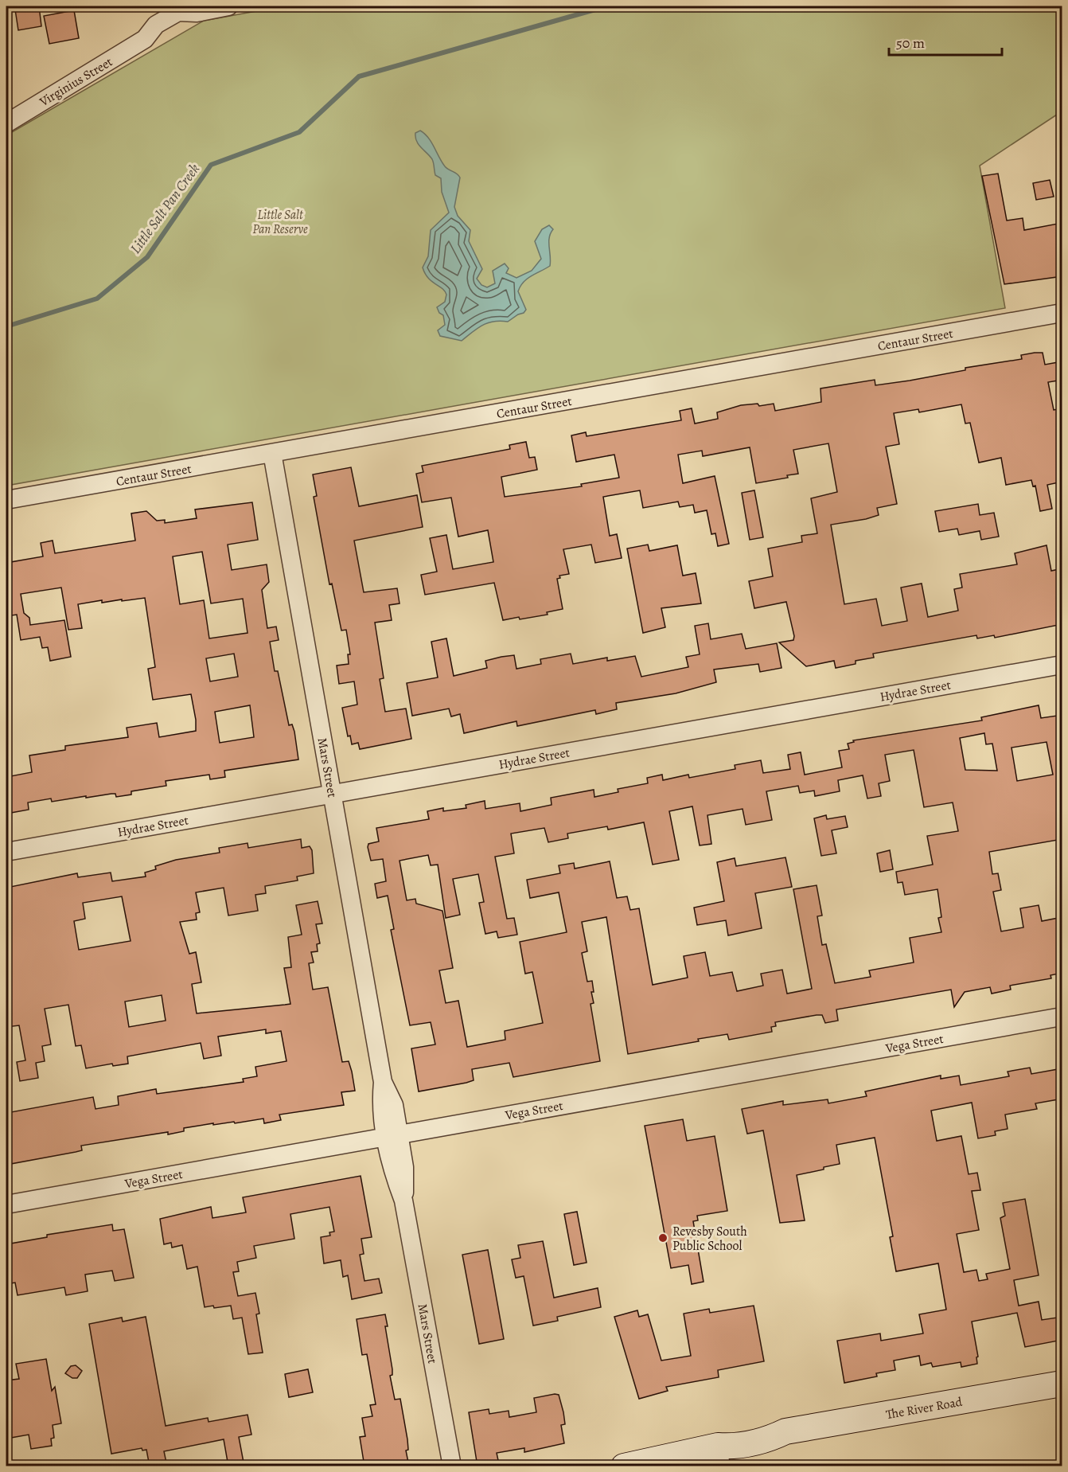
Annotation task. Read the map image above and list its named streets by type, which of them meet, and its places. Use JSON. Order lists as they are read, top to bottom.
{
  "streets": {
    "main road": ["The River Road"],
    "street": [
      "Virginius Street",
      "Centaur Street",
      "Hydrae Street",
      "Mars Street",
      "Vega Street"
    ]
  },
  "crossings": [
    ["Centaur Street", "Mars Street"],
    ["Hydrae Street", "Mars Street"],
    ["Mars Street", "Vega Street"]
  ],
  "water": ["Little Salt Pan Creek"],
  "parks": ["Little Salt Pan Reserve"],
  "places": ["Revesby South Public School"],
  "scale_bar": "50 m"
}
